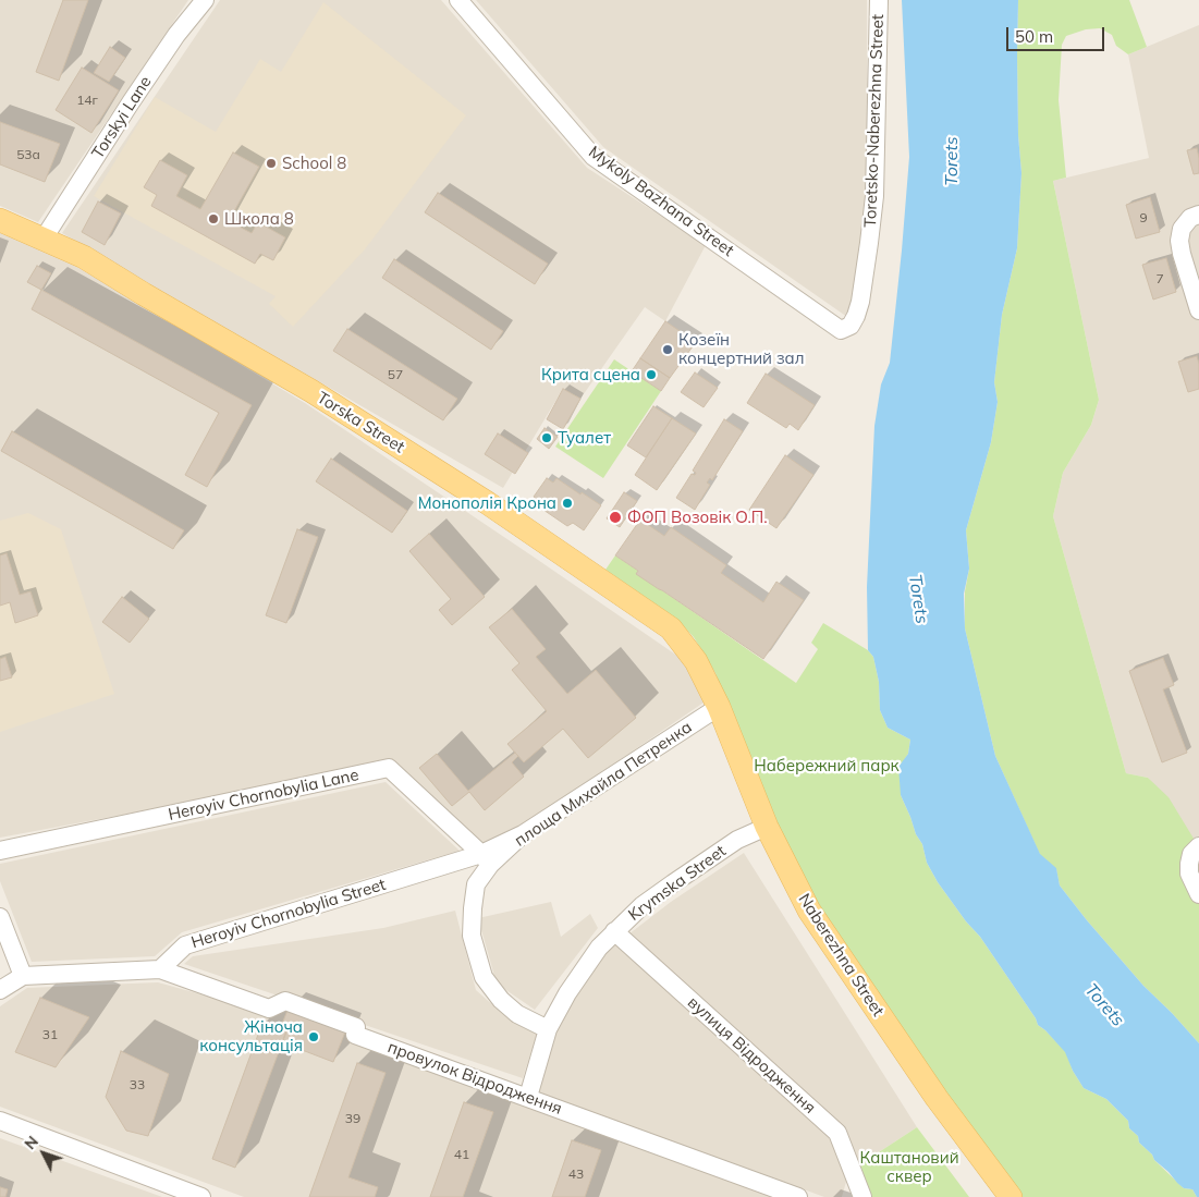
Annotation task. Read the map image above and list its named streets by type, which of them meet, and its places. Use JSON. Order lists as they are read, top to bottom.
{
  "streets": {
    "main road": ["Torska Street", "Naberezhna Street"],
    "street": [
      "Torskyi Lane",
      "Toretsko-Naberezhna Street",
      "Mykoly Bazhana Street",
      "площа Михайла Петренка",
      "Heroyiv Chornobylia Lane",
      "Krymska Street",
      "Heroyiv Chornobylia Street",
      "вулиця Відродження",
      "провулок Відродження"
    ]
  },
  "crossings": [
    ["Torskyi Lane", "Torska Street"],
    ["Toretsko-Naberezhna Street", "Mykoly Bazhana Street"],
    ["Torska Street", "Naberezhna Street"],
    ["площа Михайла Петренка", "Heroyiv Chornobylia Lane"],
    ["площа Михайла Петренка", "Heroyiv Chornobylia Street"],
    ["площа Михайла Петренка", "Naberezhna Street"],
    ["Heroyiv Chornobylia Lane", "Heroyiv Chornobylia Street"],
    ["Krymska Street", "Naberezhna Street"],
    ["Krymska Street", "вулиця Відродження"],
    ["Krymska Street", "провулок Відродження"],
    ["Heroyiv Chornobylia Street", "провулок Відродження"]
  ],
  "water": ["Torets"],
  "parks": ["Набережний парк", "Каштановий сквер"],
  "places": [
    "School 8",
    "Школа 8",
    "Козеїн концертний зал",
    "Крита сцена",
    "Туалет",
    "Монополія Крона",
    "ФОП Возовік О.П.",
    "Жіноча консультація"
  ],
  "house_numbers": [
    "14г",
    "53а",
    "9",
    "7",
    "57",
    "31",
    "33",
    "39",
    "41",
    "43"
  ],
  "scale_bar": "50 m",
  "north": "top left"
}
